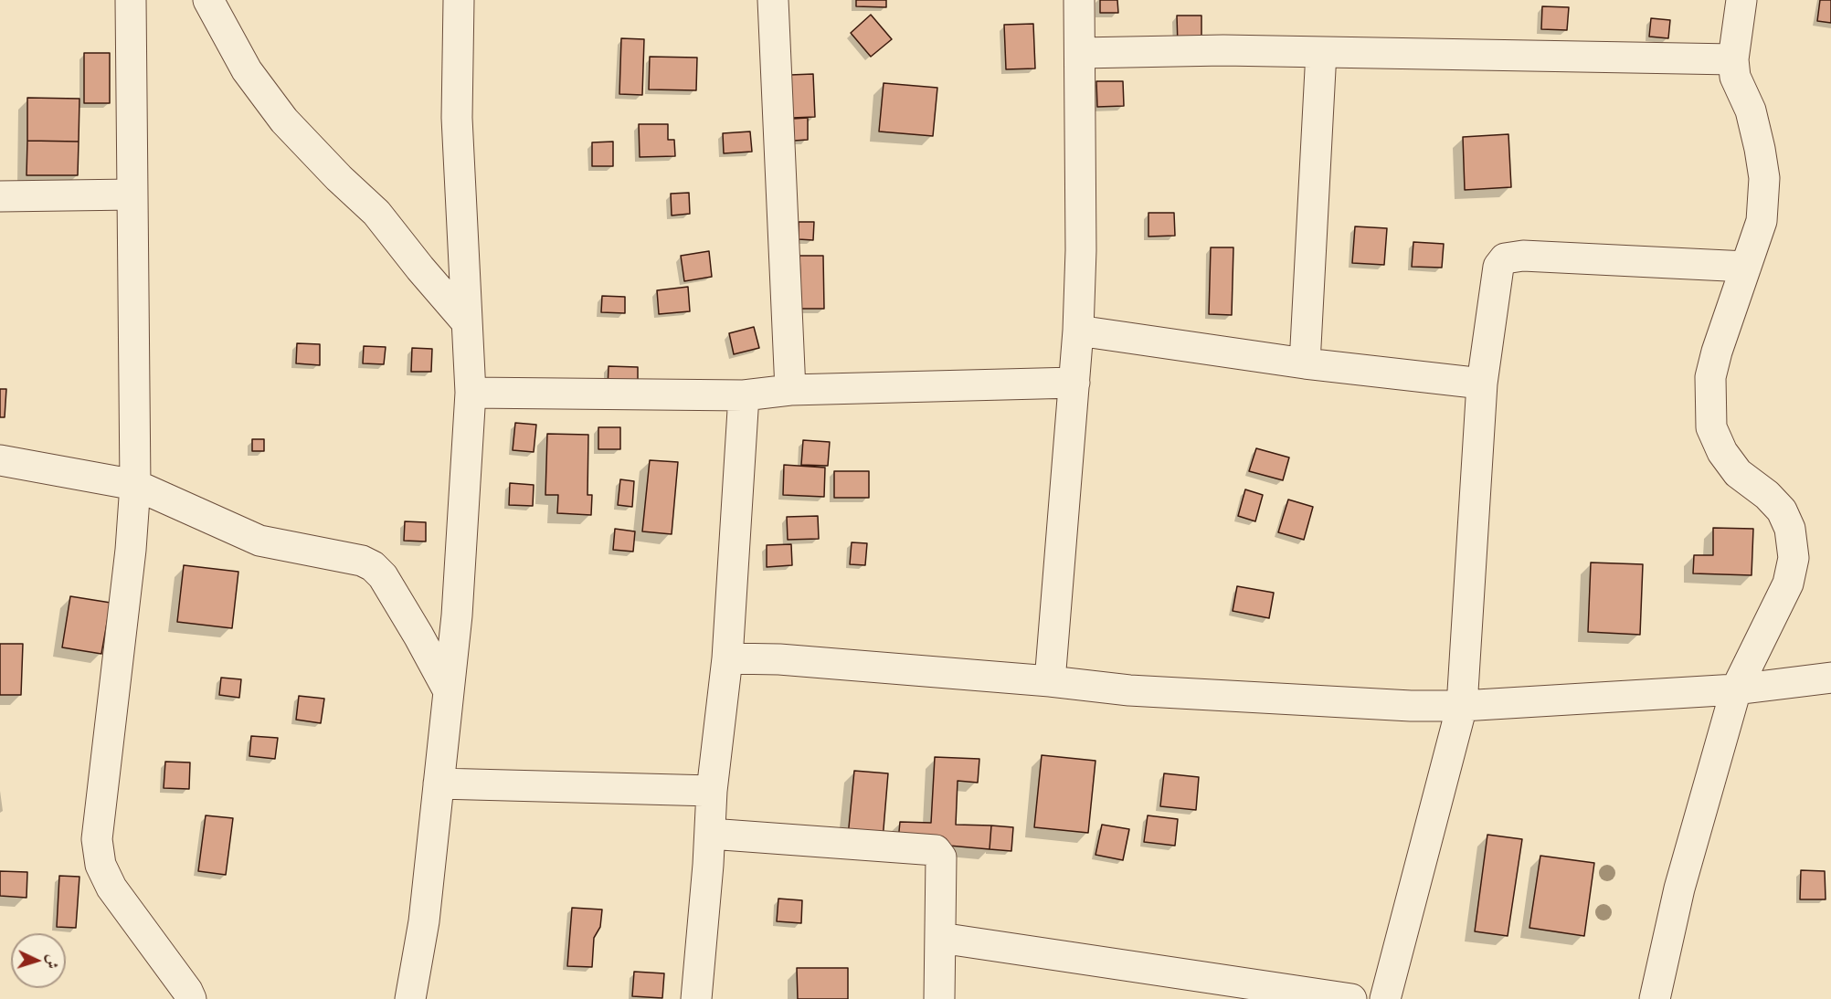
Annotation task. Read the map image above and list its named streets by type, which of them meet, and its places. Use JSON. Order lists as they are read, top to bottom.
{
  "north": "right"
}
